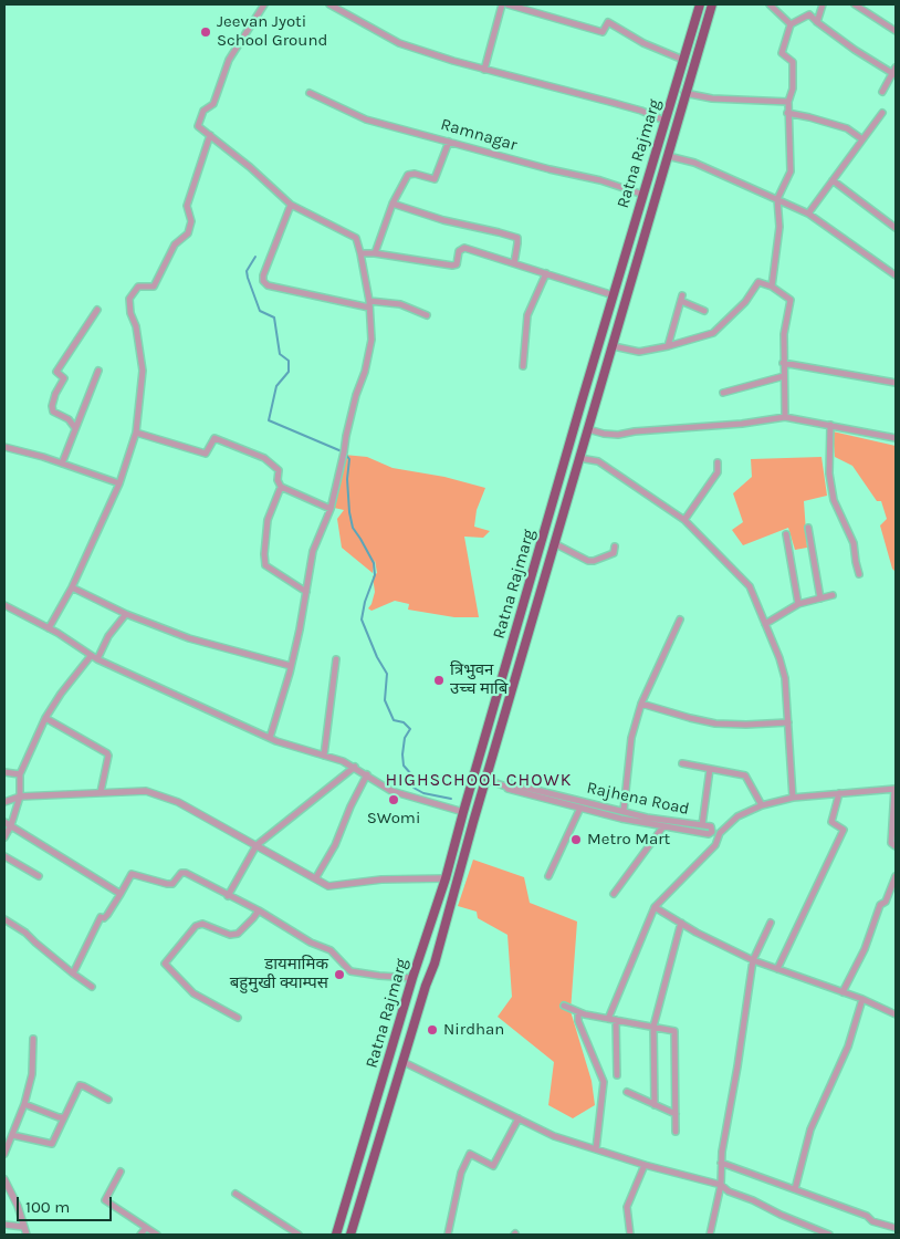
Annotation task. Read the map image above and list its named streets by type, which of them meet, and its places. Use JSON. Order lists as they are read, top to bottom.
{
  "streets": {
    "highway": ["Ratna Rajmarg"],
    "street": ["Ramnagar", "Rajhena Road"]
  },
  "crossings": [
    ["Ramnagar", "Ratna Rajmarg"],
    ["Ratna Rajmarg", "Rajhena Road"]
  ],
  "districts": ["HIGHSCHOOL CHOWK"],
  "places": [
    "Jeevan Jyoti School Ground",
    "त्रिभुवन उच्च माबि",
    "SWomi",
    "Metro Mart",
    "डायमामिक बहुमुखी क्याम्पस",
    "Nirdhan"
  ],
  "scale_bar": "100 m"
}
